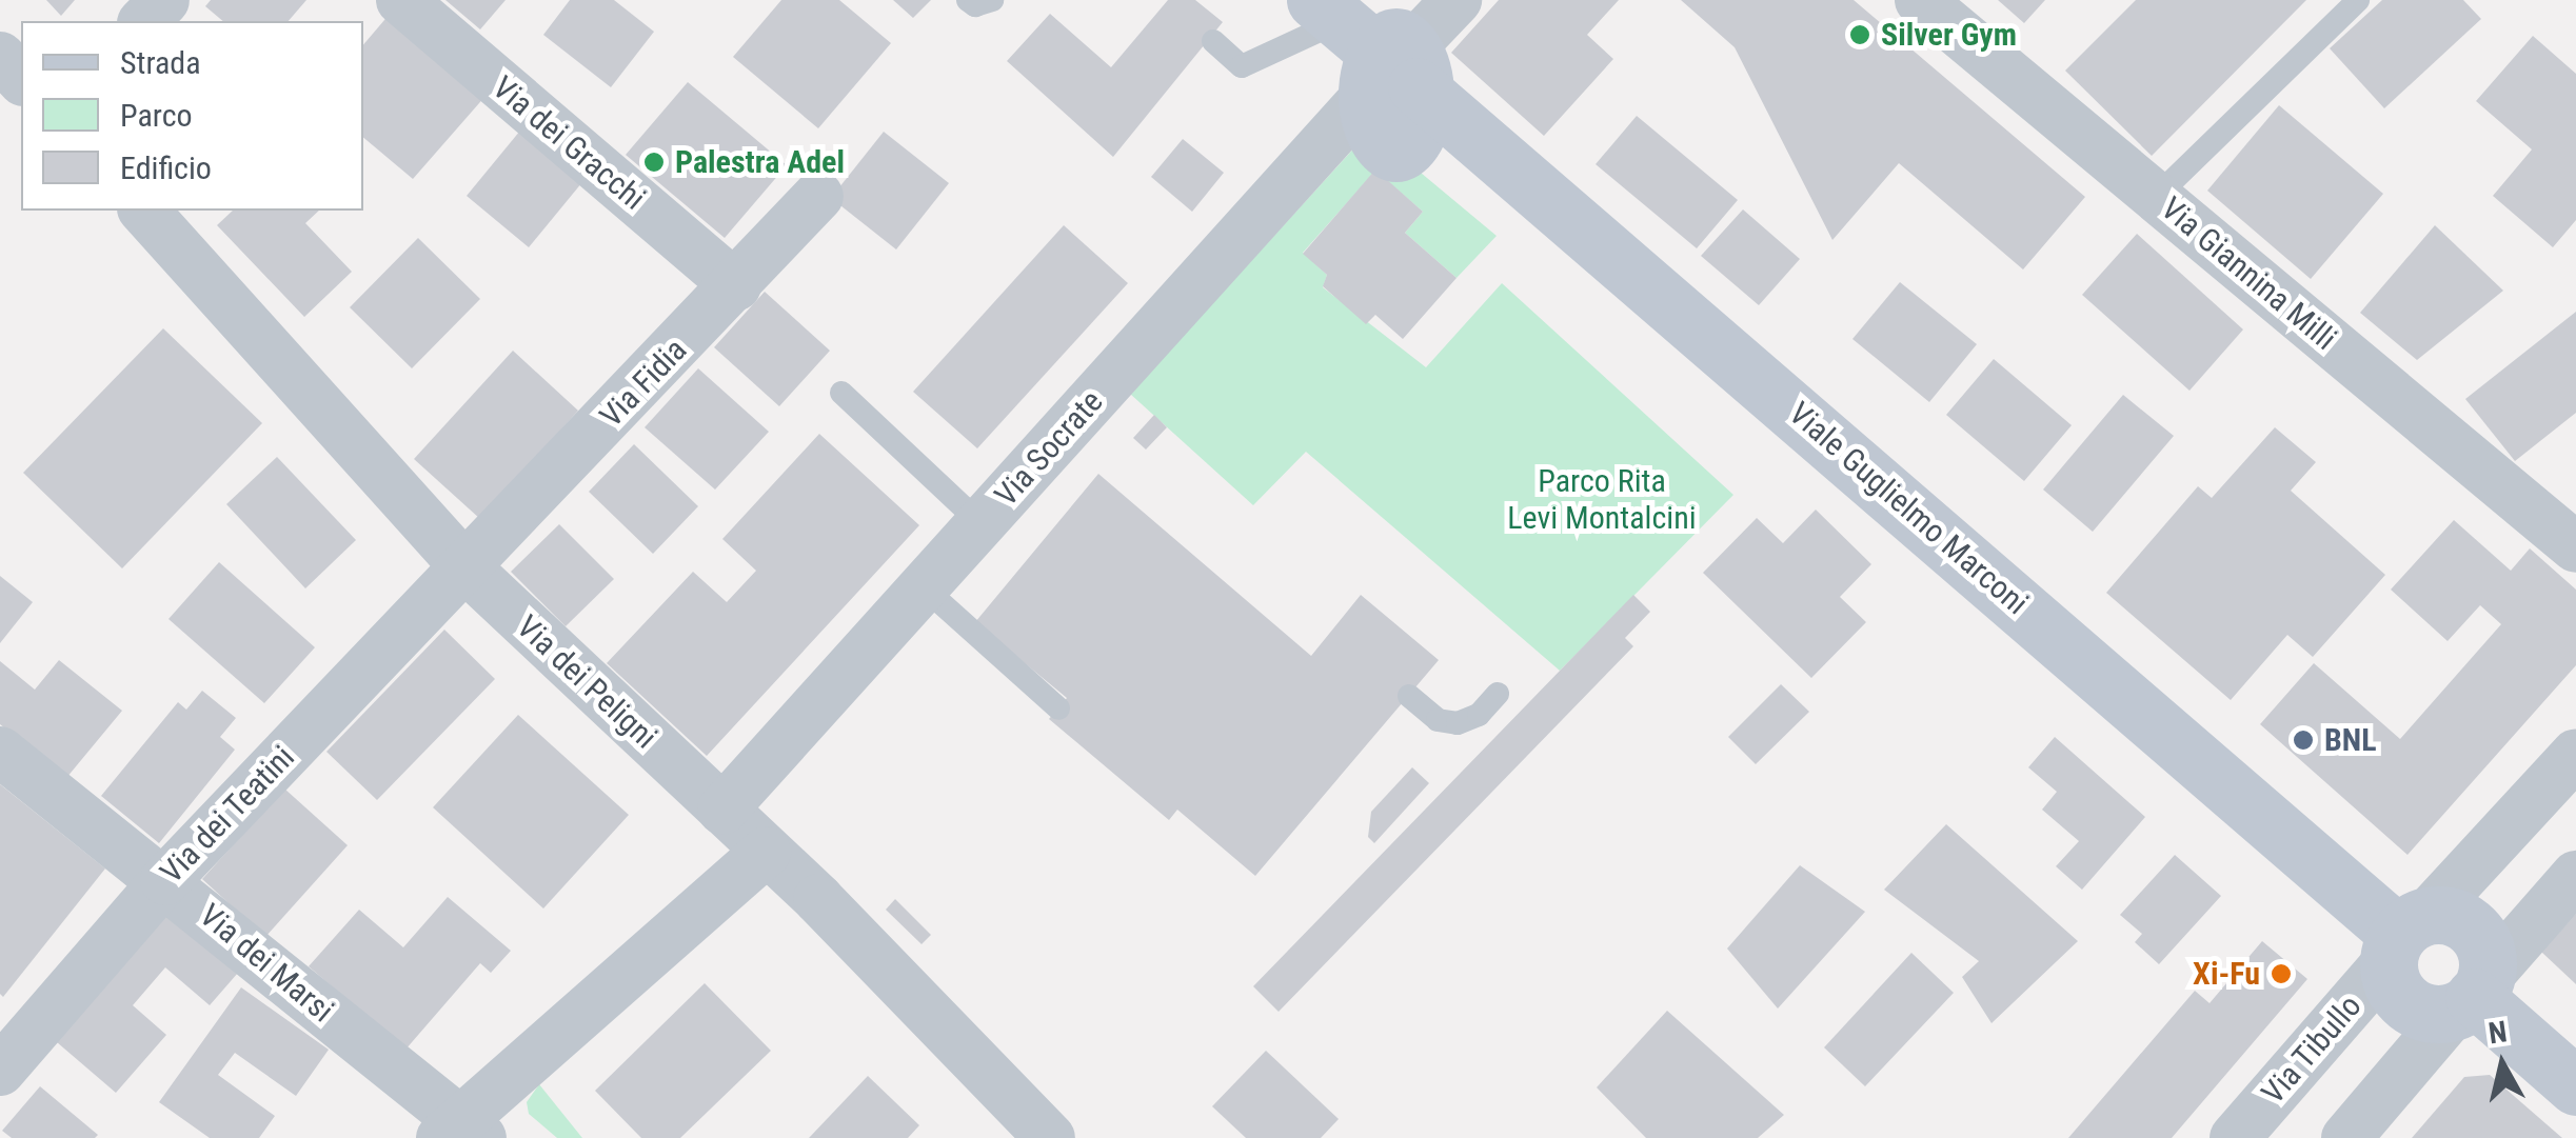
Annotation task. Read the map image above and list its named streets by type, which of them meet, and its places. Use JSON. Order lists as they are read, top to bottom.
{
  "streets": {
    "main road": ["Viale Guglielmo Marconi"],
    "street": [
      "Via dei Gracchi",
      "Via Giannina Milli",
      "Via Fidia",
      "Via Socrate",
      "Via dei Peligni",
      "Via dei Teatini",
      "Via dei Marsi",
      "Via Tibullo"
    ]
  },
  "crossings": [
    ["Via dei Gracchi", "Via Fidia"],
    ["Via Fidia", "Via dei Peligni"],
    ["Via Fidia", "Via dei Teatini"],
    ["Via Socrate", "Viale Guglielmo Marconi"],
    ["Via Socrate", "Via dei Peligni"],
    ["Viale Guglielmo Marconi", "Via Tibullo"],
    ["Via dei Peligni", "Via dei Teatini"],
    ["Via dei Teatini", "Via dei Marsi"]
  ],
  "parks": ["Parco Rita Levi Montalcini"],
  "places": [
    "Silver Gym",
    "Palestra Adel",
    "BNL",
    "Xi-Fu"
  ],
  "legend": ["Strada", "Parco", "Edificio"],
  "north": "top"
}
